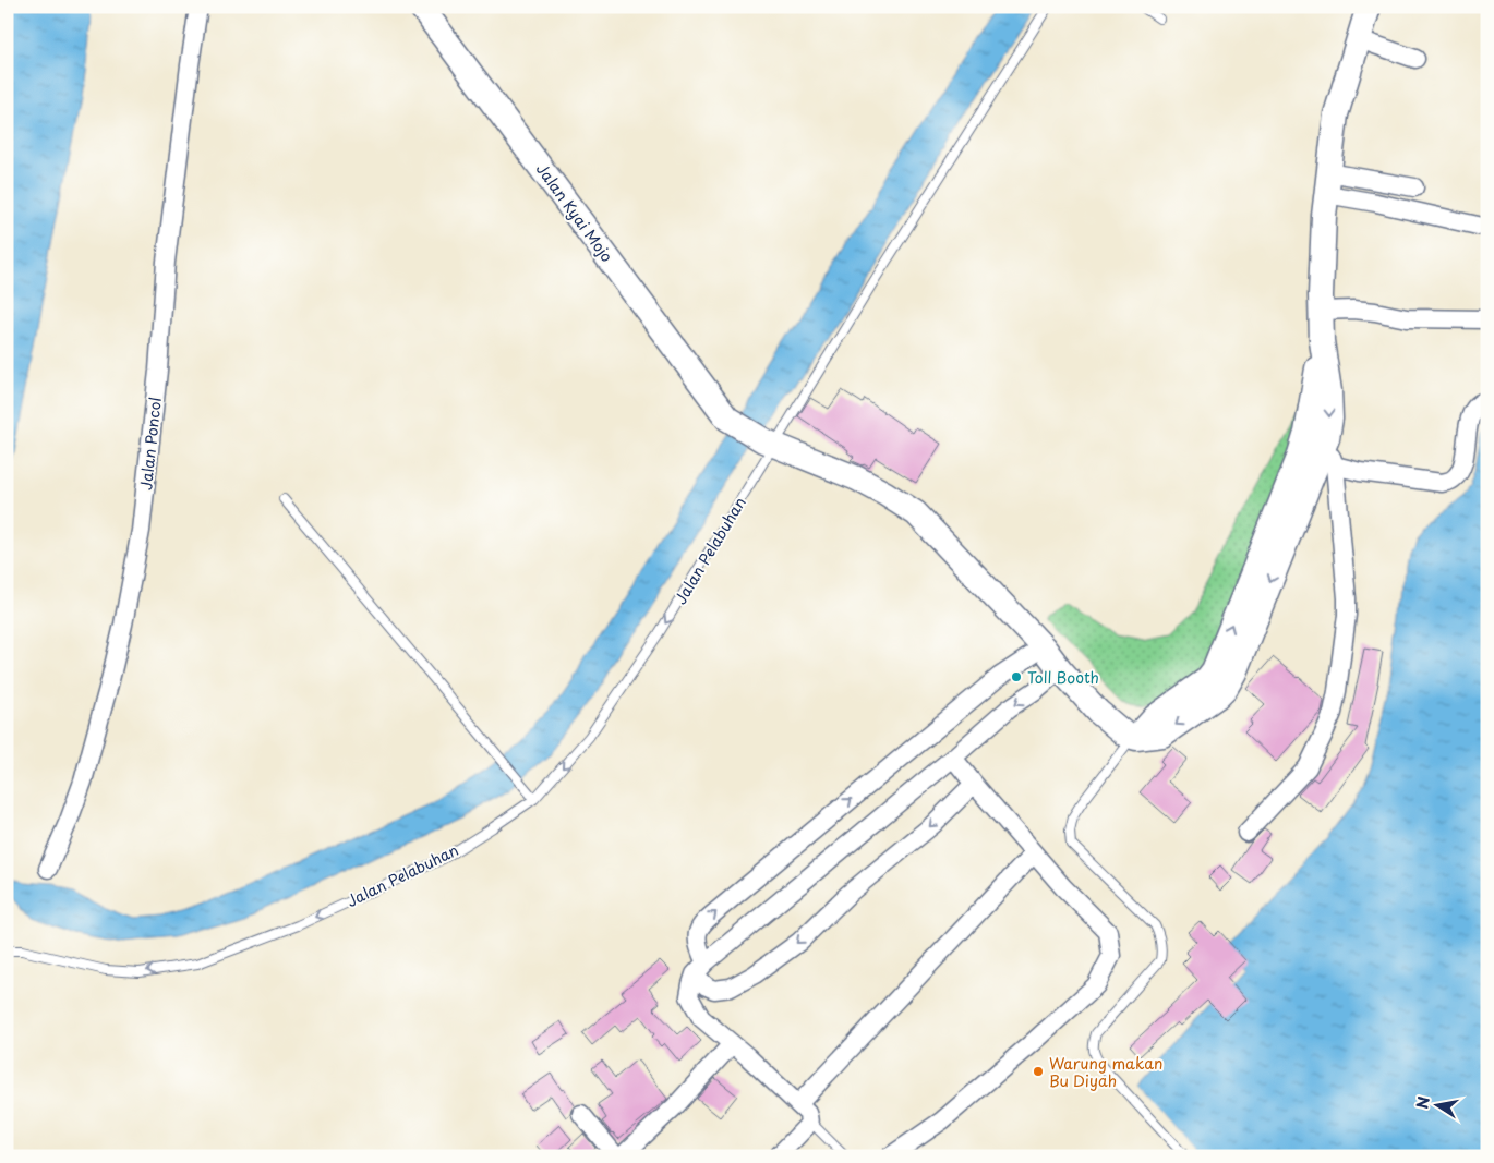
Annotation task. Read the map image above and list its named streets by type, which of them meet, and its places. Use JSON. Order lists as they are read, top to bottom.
{
  "streets": {
    "main road": ["Jalan Kyai Mojo"],
    "street": ["Jalan Poncol"],
    "lane": ["Jalan Pelabuhan"]
  },
  "crossings": [
    ["Jalan Kyai Mojo", "Jalan Pelabuhan"]
  ],
  "one_way": ["Jalan Pelabuhan"],
  "places": ["Toll Booth", "Warung makan Bu Diyah"],
  "north": "left"
}
